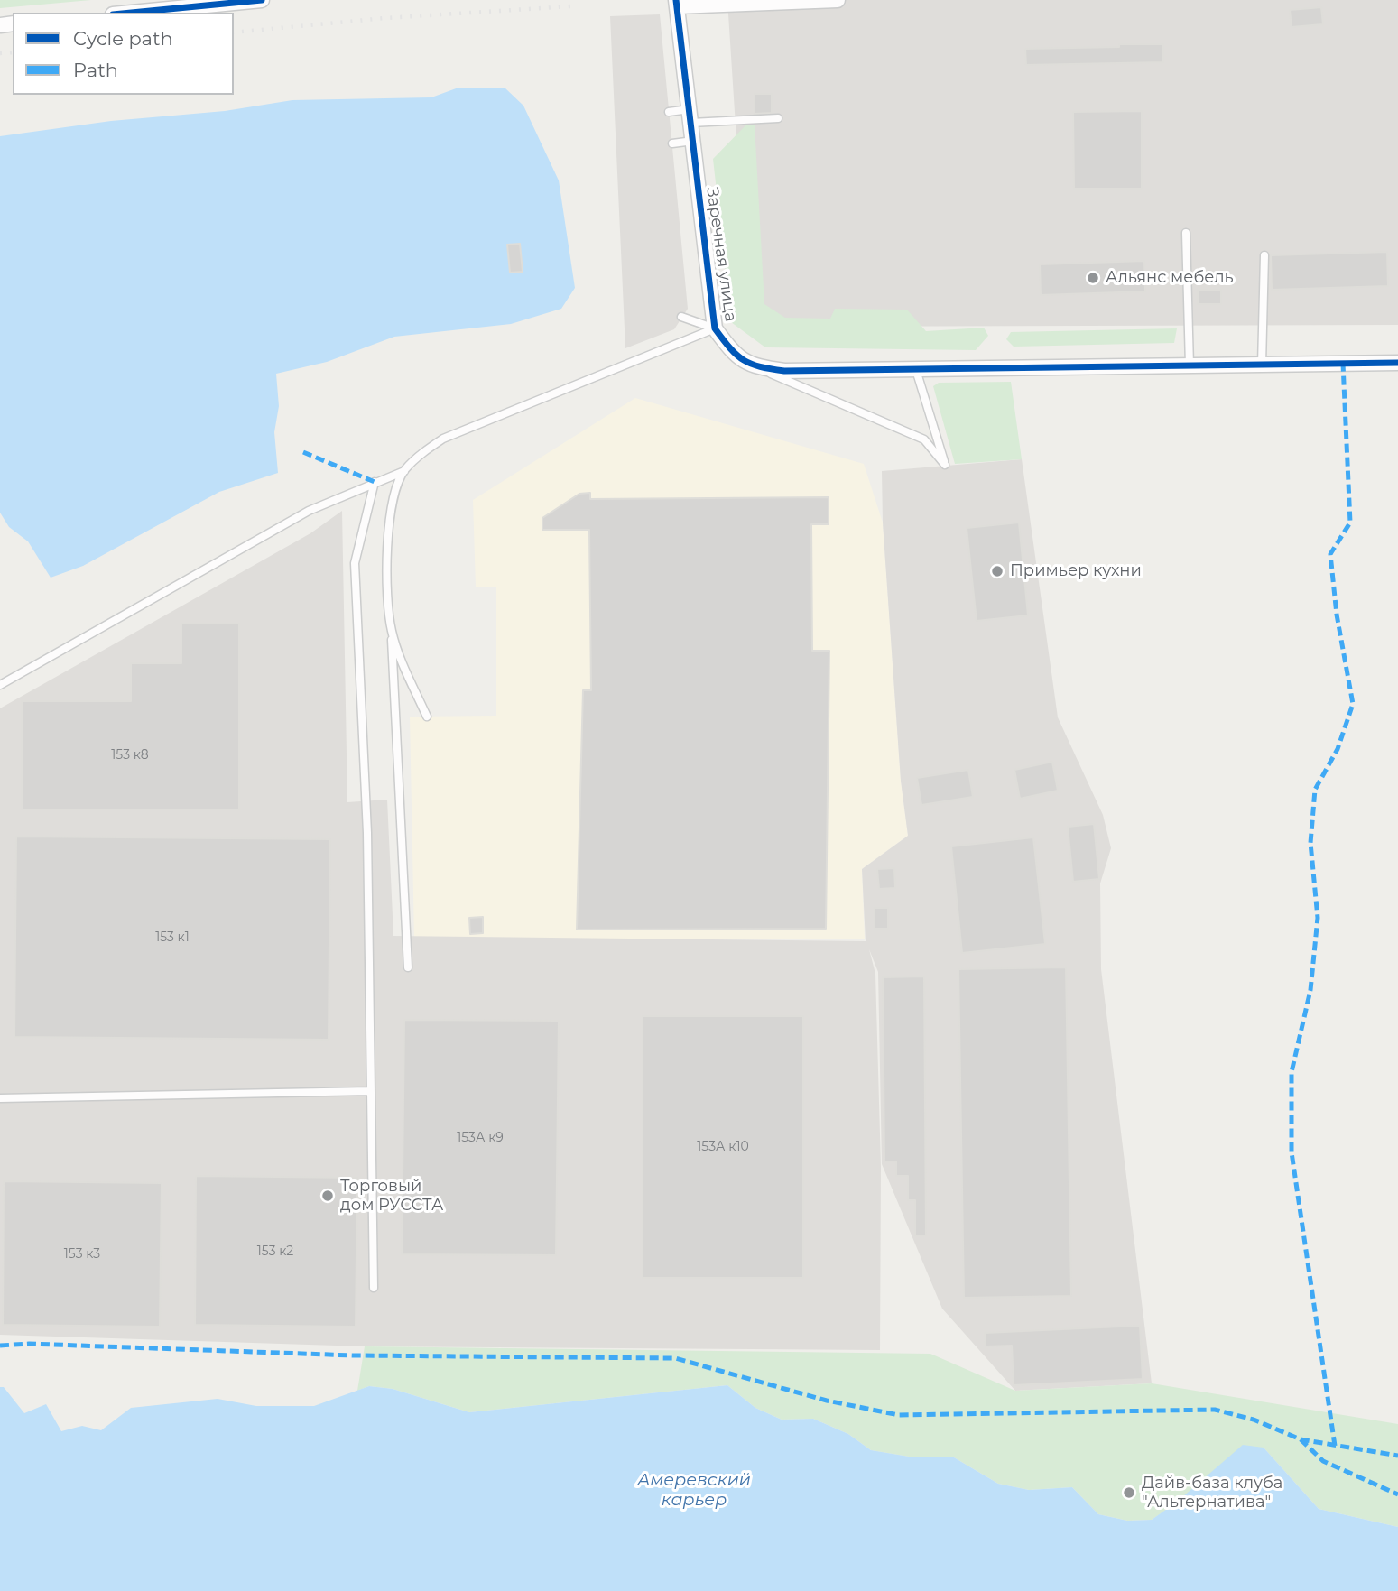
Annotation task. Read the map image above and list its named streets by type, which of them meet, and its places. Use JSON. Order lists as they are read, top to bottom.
{
  "streets": {
    "street": ["Заречная улица"]
  },
  "water": ["Амеревский карьер"],
  "places": [
    "Альянс мебель",
    "Примьер кухни",
    "Торговый дом РУССТА",
    "Дайв-база клуба \"Альтернатива\""
  ],
  "house_numbers": [
    "153 к8",
    "153 к1",
    "153А к9",
    "153А к10",
    "153 к2",
    "153 к3"
  ],
  "legend": ["Cycle path", "Path"]
}
